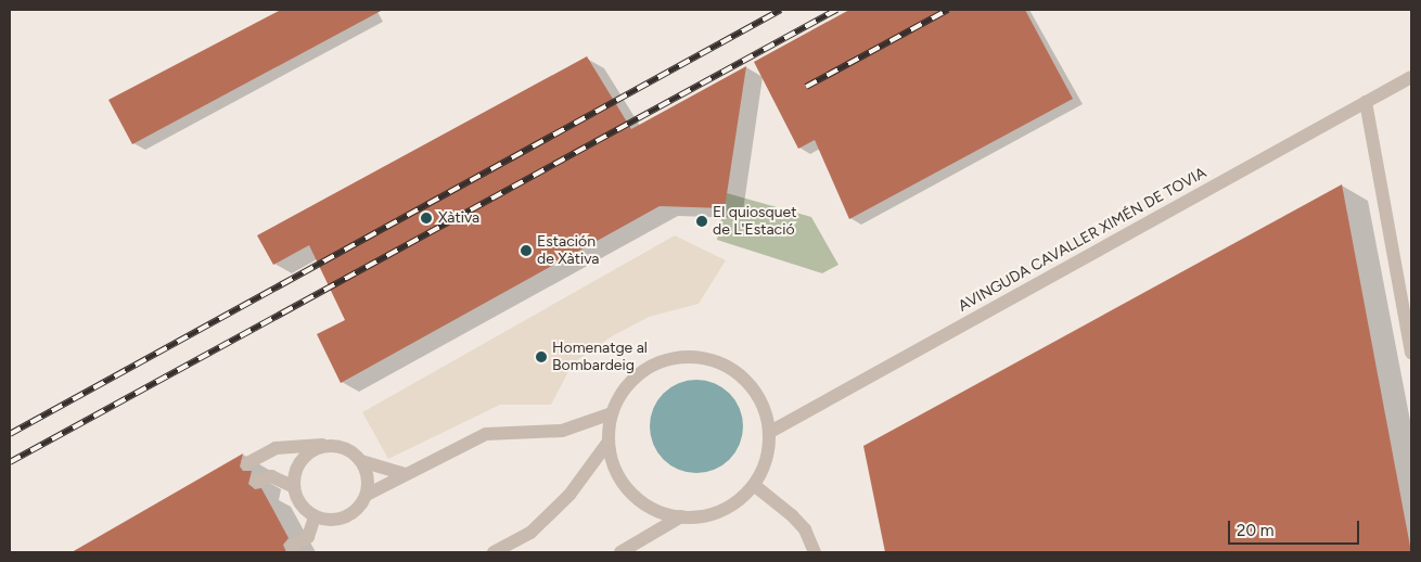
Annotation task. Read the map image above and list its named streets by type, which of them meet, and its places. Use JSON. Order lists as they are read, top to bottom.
{
  "streets": {
    "street": ["AVINGUDA CAVALLER XIMÉN DE TOVIA"]
  },
  "places": [
    "Xàtiva",
    "El quiosquet de L'Estació",
    "Estación de Xàtiva",
    "Homenatge al Bombardeig"
  ],
  "scale_bar": "20 m"
}
